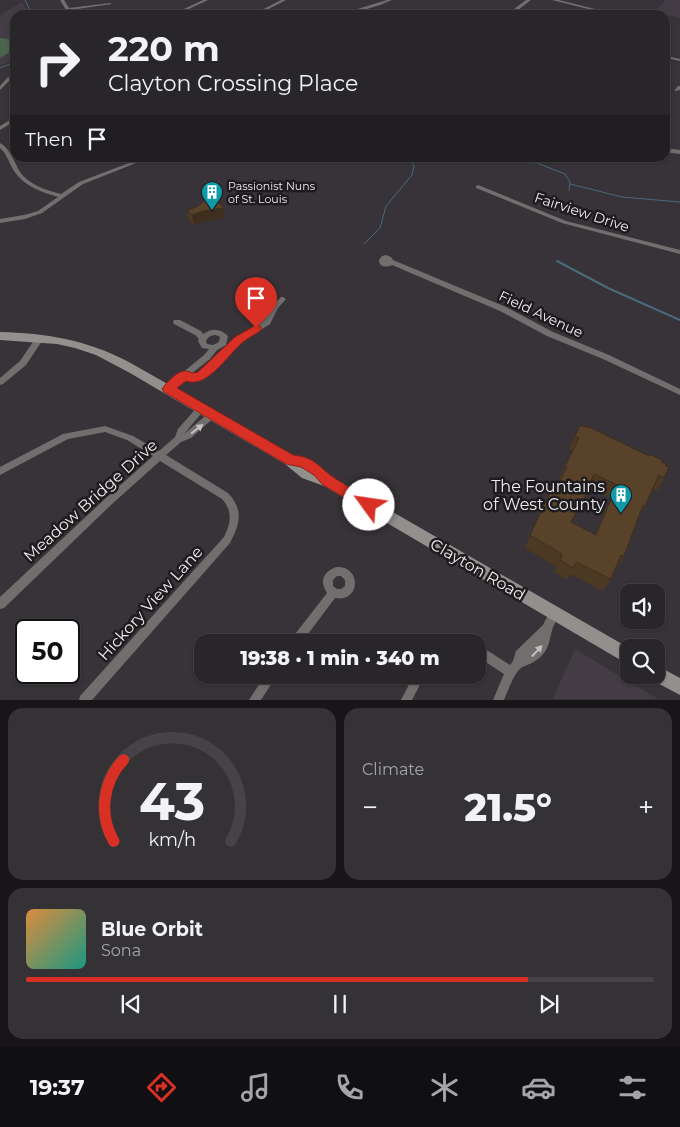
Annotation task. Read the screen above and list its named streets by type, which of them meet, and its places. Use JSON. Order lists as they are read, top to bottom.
{
  "streets": {
    "main road": ["Clayton Road"],
    "street": [
      "Fairview Drive",
      "Field Avenue",
      "Meadow Bridge Drive",
      "Hickory View Lane"
    ]
  },
  "crossings": [
    ["Meadow Bridge Drive", "Clayton Road"],
    ["Meadow Bridge Drive", "Hickory View Lane"]
  ],
  "places": {
    "building": ["Passionist Nuns of St. Louis", "The Fountains of West County"]
  },
  "page": {
    "turn": ["220 m", "Clayton Crossing Place"],
    "then": "Then",
    "limit": "50",
    "trip": "19:38 · 1 min · 340 m",
    "tile": "Climate",
    "heat": ["−", "21.5°", "+"],
    "song": ["Blue Orbit", "Sona"],
    "tabs": "19:37",
    "gauge": ["43", "km/h"]
  }
}
